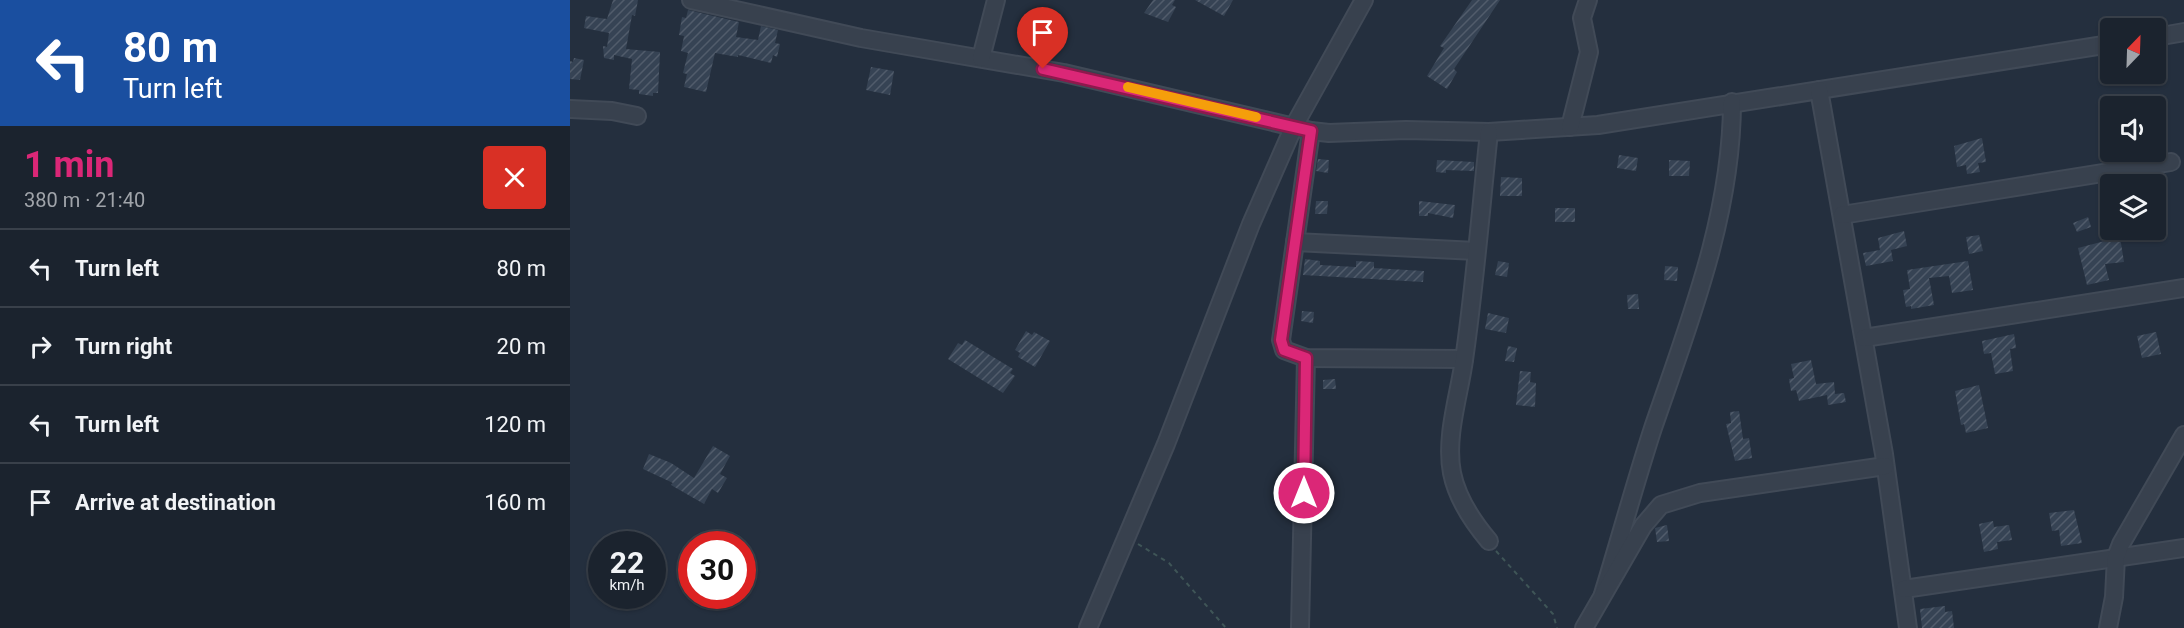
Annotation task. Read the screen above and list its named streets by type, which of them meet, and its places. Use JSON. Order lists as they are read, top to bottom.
{
  "north": "top right",
  "page": {
    "turn": ["80 m", "Turn left"],
    "heading": ["1 min", "380 m · 21:40"],
    "list": [
      {
        "name": "Turn left",
        "value": "80 m"
      },
      {
        "name": "Turn right",
        "value": "20 m"
      },
      {
        "name": "Turn left",
        "value": "120 m"
      },
      {
        "name": "Arrive at destination",
        "value": "160 m"
      }
    ],
    "speed": "22 km/h",
    "limit": "30"
  }
}
